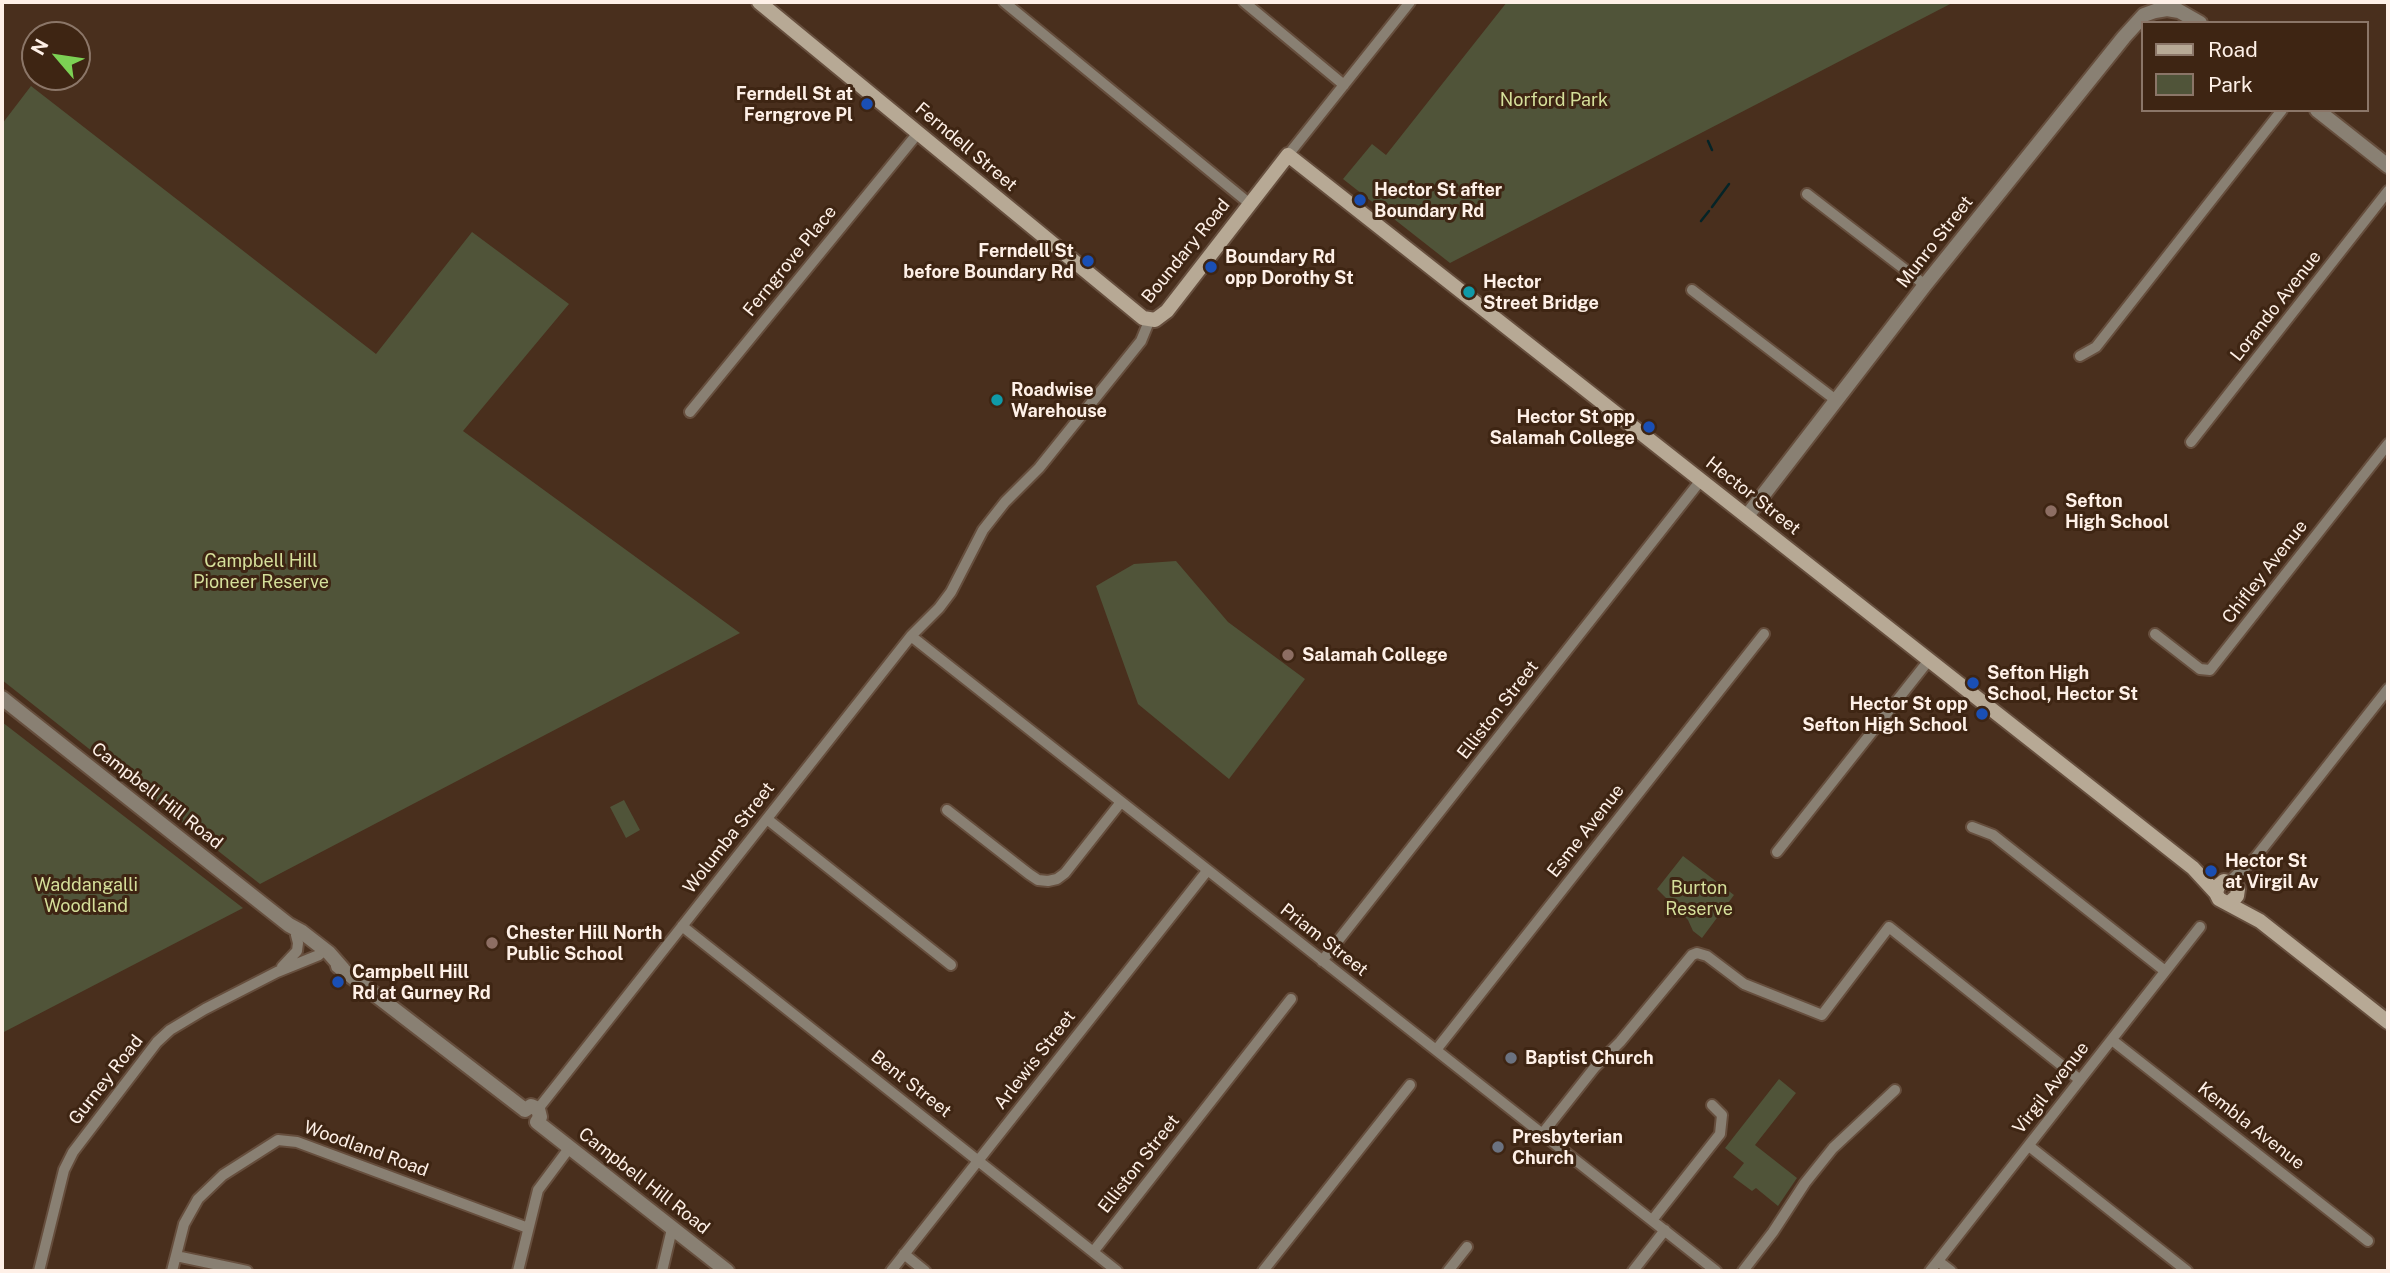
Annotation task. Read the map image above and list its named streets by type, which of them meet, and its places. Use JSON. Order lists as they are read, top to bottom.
{
  "streets": {
    "main road": ["Ferndell Street", "Boundary Road", "Hector Street"],
    "street": [
      "Munro Street",
      "Ferngrove Place",
      "Lorando Avenue",
      "Chifley Avenue",
      "Elliston Street",
      "Campbell Hill Road",
      "Esme Avenue",
      "Wolumba Street",
      "Priam Street",
      "Arlewis Street",
      "Gurney Road",
      "Bent Street",
      "Virgil Avenue",
      "Kembla Avenue",
      "Woodland Road"
    ]
  },
  "crossings": [
    ["Ferndell Street", "Boundary Road"],
    ["Ferndell Street", "Ferngrove Place"],
    ["Munro Street", "Hector Street"],
    ["Boundary Road", "Hector Street"],
    ["Boundary Road", "Wolumba Street"],
    ["Hector Street", "Elliston Street"],
    ["Elliston Street", "Priam Street"],
    ["Elliston Street", "Bent Street"],
    ["Campbell Hill Road", "Wolumba Street"],
    ["Campbell Hill Road", "Gurney Road"],
    ["Esme Avenue", "Priam Street"],
    ["Wolumba Street", "Priam Street"],
    ["Wolumba Street", "Bent Street"],
    ["Priam Street", "Arlewis Street"],
    ["Arlewis Street", "Bent Street"],
    ["Virgil Avenue", "Kembla Avenue"]
  ],
  "parks": [
    "Norford Park",
    "Campbell Hill Pioneer Reserve",
    "Waddangalli Woodland",
    "Burton Reserve"
  ],
  "places": [
    "Ferndell St at Ferngrove Pl",
    "Hector St after Boundary Rd",
    "Ferndell St before Boundary Rd",
    "Boundary Rd opp Dorothy St",
    "Hector Street Bridge",
    "Roadwise Warehouse",
    "Hector St opp Salamah College",
    "Sefton High School",
    "Salamah College",
    "Sefton High School, Hector St",
    "Hector St opp Sefton High School",
    "Hector St at Virgil Av",
    "Chester Hill North Public School",
    "Campbell Hill Rd at Gurney Rd",
    "Baptist Church",
    "Presbyterian Church"
  ],
  "legend": ["Road", "Park"],
  "north": "top left"
}
